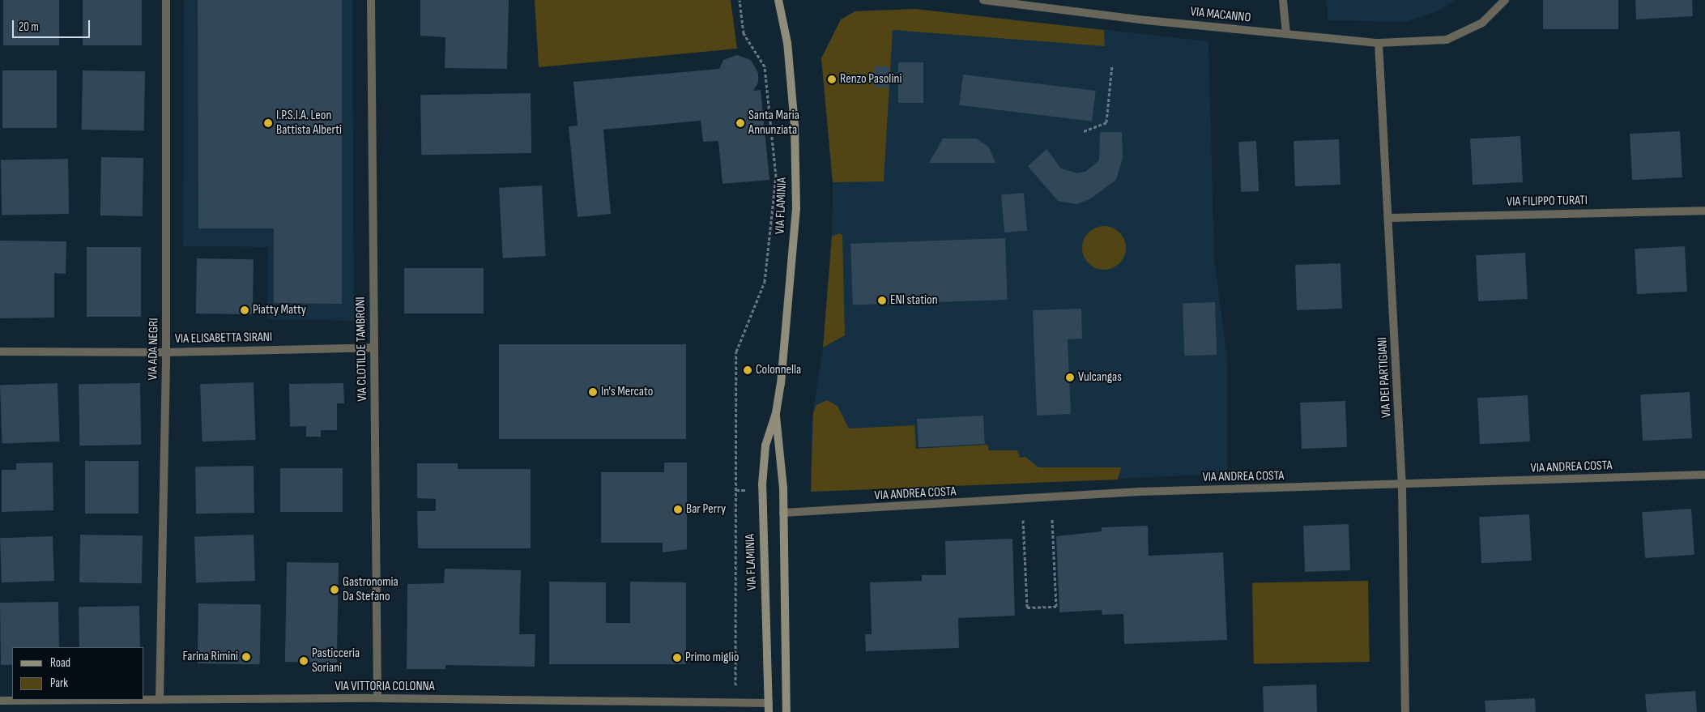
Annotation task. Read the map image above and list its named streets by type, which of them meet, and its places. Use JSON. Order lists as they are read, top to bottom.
{
  "streets": {
    "street": [
      "VIA MACANNO",
      "VIA FILIPPO TURATI",
      "VIA FLAMINIA",
      "VIA ELISABETTA SIRANI",
      "VIA ADA NEGRI",
      "VIA CLOTILDE TAMBRONI",
      "VIA DEI PARTIGIANI",
      "VIA ANDREA COSTA",
      "VIA VITTORIA COLONNA"
    ]
  },
  "crossings": [
    ["VIA MACANNO", "VIA DEI PARTIGIANI"],
    ["VIA FILIPPO TURATI", "VIA DEI PARTIGIANI"],
    ["VIA FLAMINIA", "VIA ANDREA COSTA"],
    ["VIA FLAMINIA", "VIA VITTORIA COLONNA"],
    ["VIA ELISABETTA SIRANI", "VIA ADA NEGRI"],
    ["VIA ELISABETTA SIRANI", "VIA CLOTILDE TAMBRONI"],
    ["VIA ADA NEGRI", "VIA VITTORIA COLONNA"],
    ["VIA CLOTILDE TAMBRONI", "VIA VITTORIA COLONNA"],
    ["VIA DEI PARTIGIANI", "VIA ANDREA COSTA"]
  ],
  "places": [
    "Renzo Pasolini",
    "I.P.S.I.A. Leon Battista Alberti",
    "Santa Maria Annunziata",
    "ENI station",
    "Piatty Matty",
    "Colonnella",
    "Vulcangas",
    "In's Mercato",
    "Bar Perry",
    "Gastronomia Da Stefano",
    "Farina Rimini",
    "Primo miglio",
    "Pasticceria Soriani"
  ],
  "legend": ["Road", "Park"],
  "scale_bar": "20 m"
}
